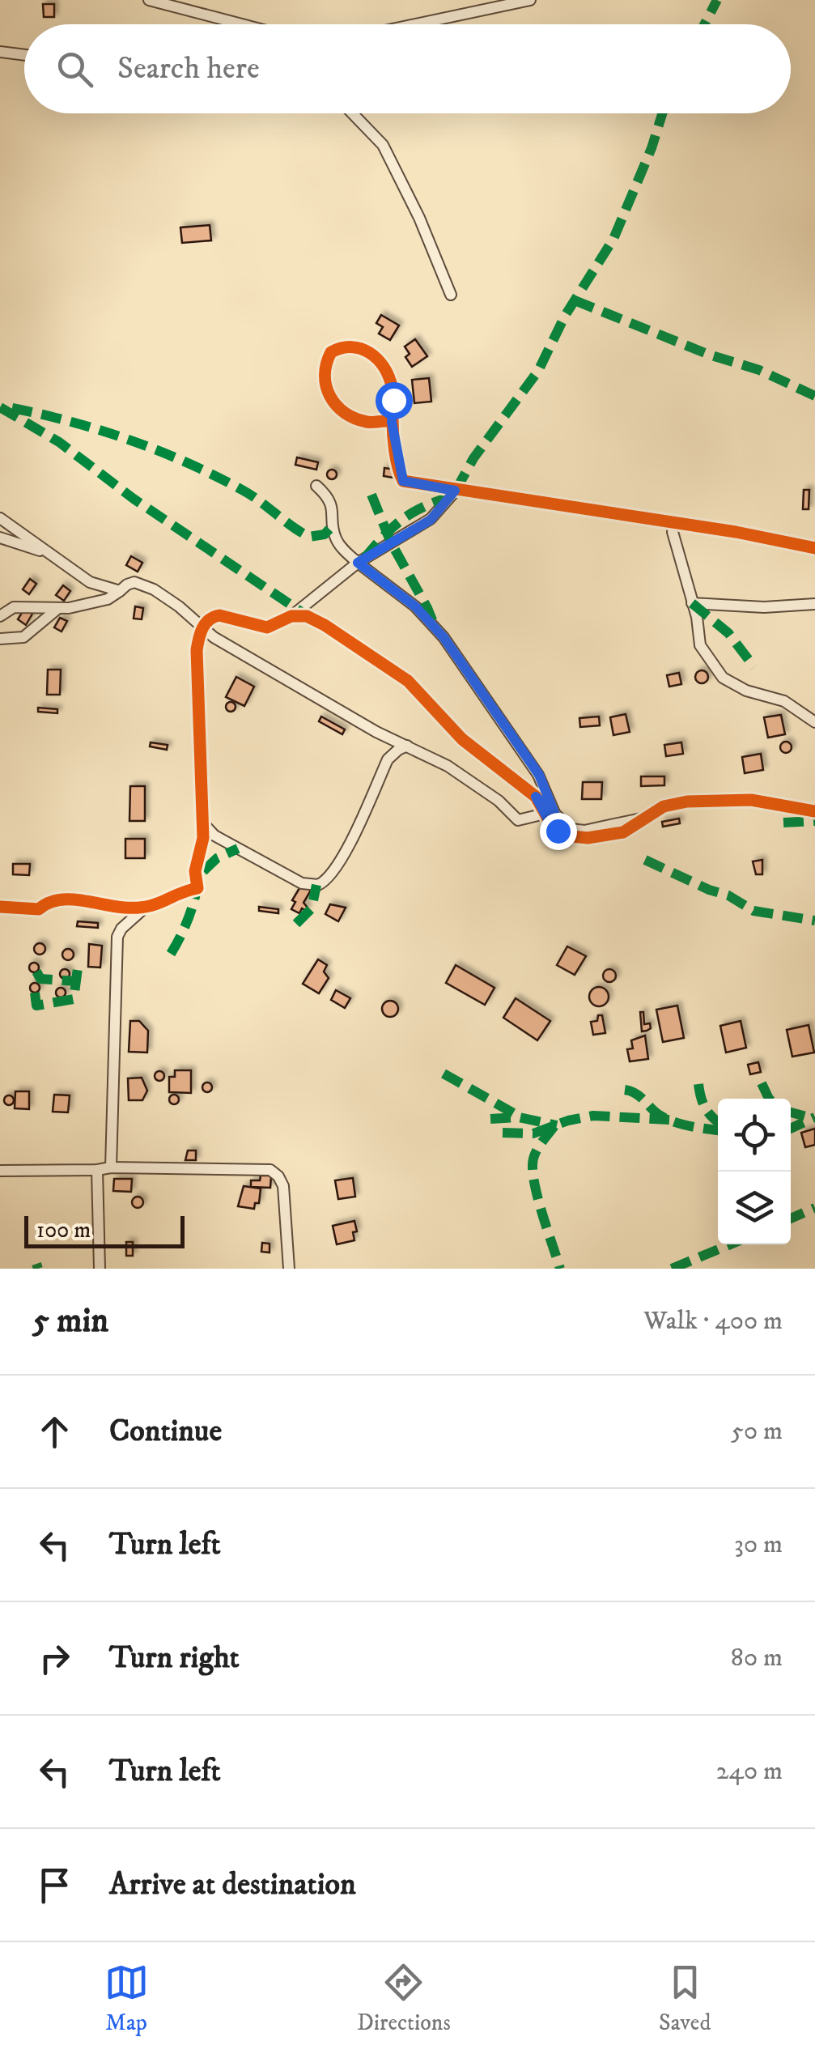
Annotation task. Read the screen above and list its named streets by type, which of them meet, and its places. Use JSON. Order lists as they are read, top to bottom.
{
  "scale_bar": "100 m",
  "page": {
    "search": "Search here",
    "scale": "100 m",
    "heading": ["5 min", "Walk · 400 m"],
    "list": [
      ["Continue", "50 m"],
      ["Turn left", "30 m"],
      ["Turn right", "80 m"],
      ["Turn left", "240 m"],
      "Arrive at destination"
    ],
    "nav": ["Map", "Directions", "Saved"]
  }
}
